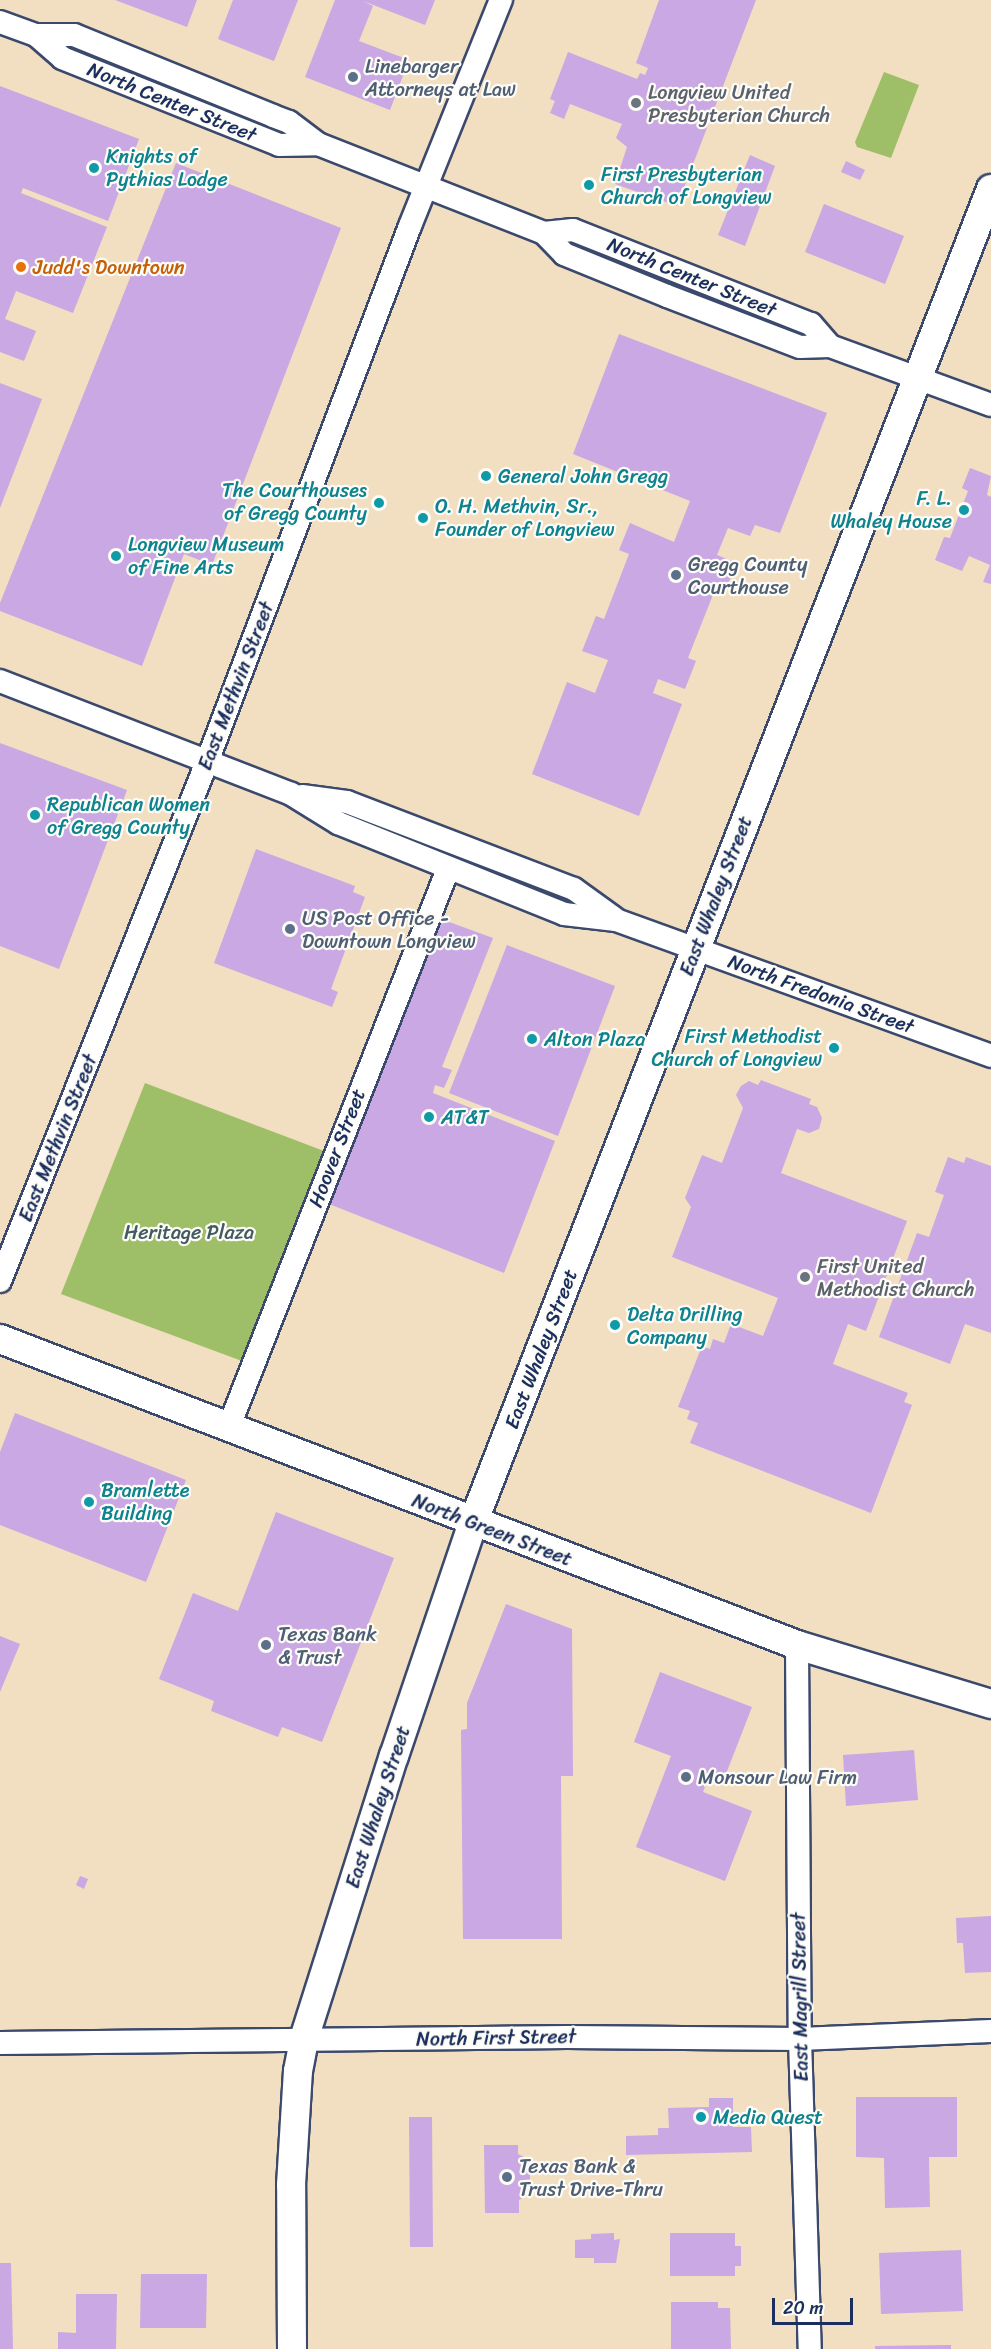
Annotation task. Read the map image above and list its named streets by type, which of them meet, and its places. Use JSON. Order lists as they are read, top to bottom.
{
  "streets": {
    "street": [
      "North Center Street",
      "East Methvin Street",
      "East Whaley Street",
      "North Fredonia Street",
      "Hoover Street",
      "North Green Street",
      "East Magrill Street",
      "North First Street"
    ]
  },
  "crossings": [
    ["North Center Street", "East Methvin Street"],
    ["North Center Street", "East Whaley Street"],
    ["East Methvin Street", "North Fredonia Street"],
    ["East Whaley Street", "North Fredonia Street"],
    ["East Whaley Street", "North Green Street"],
    ["East Whaley Street", "North First Street"],
    ["North Fredonia Street", "Hoover Street"],
    ["Hoover Street", "North Green Street"],
    ["North Green Street", "East Magrill Street"],
    ["East Magrill Street", "North First Street"]
  ],
  "parks": ["Heritage Plaza"],
  "places": [
    "Linebarger Attorneys at Law",
    "Longview United Presbyterian Church",
    "Knights of Pythias Lodge",
    "First Presbyterian Church of Longview",
    "Judd's Downtown",
    "General John Gregg",
    "The Courthouses of Gregg County",
    "F. L. Whaley House",
    "O. H. Methvin, Sr., Founder of Longview",
    "Longview Museum of Fine Arts",
    "Gregg County Courthouse",
    "Republican Women of Gregg County",
    "US Post Office - Downtown Longview",
    "Alton Plaza",
    "First Methodist Church of Longview",
    "AT&T",
    "First United Methodist Church",
    "Delta Drilling Company",
    "Bramlette Building",
    "Texas Bank & Trust",
    "Monsour Law Firm",
    "Media Quest",
    "Texas Bank & Trust Drive-Thru"
  ],
  "scale_bar": "20 m"
}
